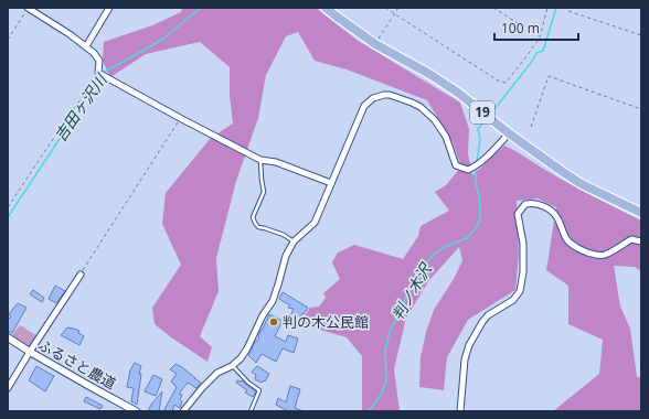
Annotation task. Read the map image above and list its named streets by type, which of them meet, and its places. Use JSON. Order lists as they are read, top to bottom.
{
  "streets": {
    "main road": ["19"],
    "street": ["ふるさと農道"]
  },
  "water": ["吉田ヶ沢川", "判ノ木沢"],
  "places": ["判の木公民館"],
  "scale_bar": "100 m"
}
